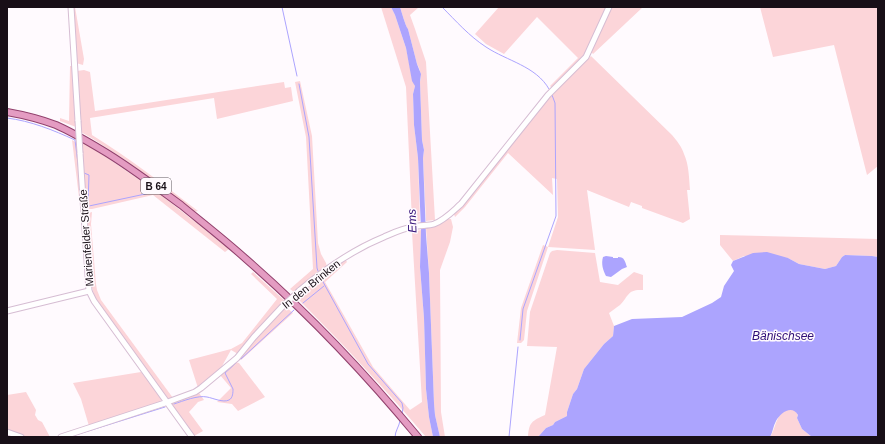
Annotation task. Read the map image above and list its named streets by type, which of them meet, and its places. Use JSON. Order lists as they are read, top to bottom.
{
  "streets": {
    "main road": ["B 64"],
    "street": ["Marienfelder Straße", "In den Brinken"]
  },
  "crossings": [
    ["Marienfelder Straße", "In den Brinken"]
  ],
  "water": ["Ems", "Bänischsee"]
}
